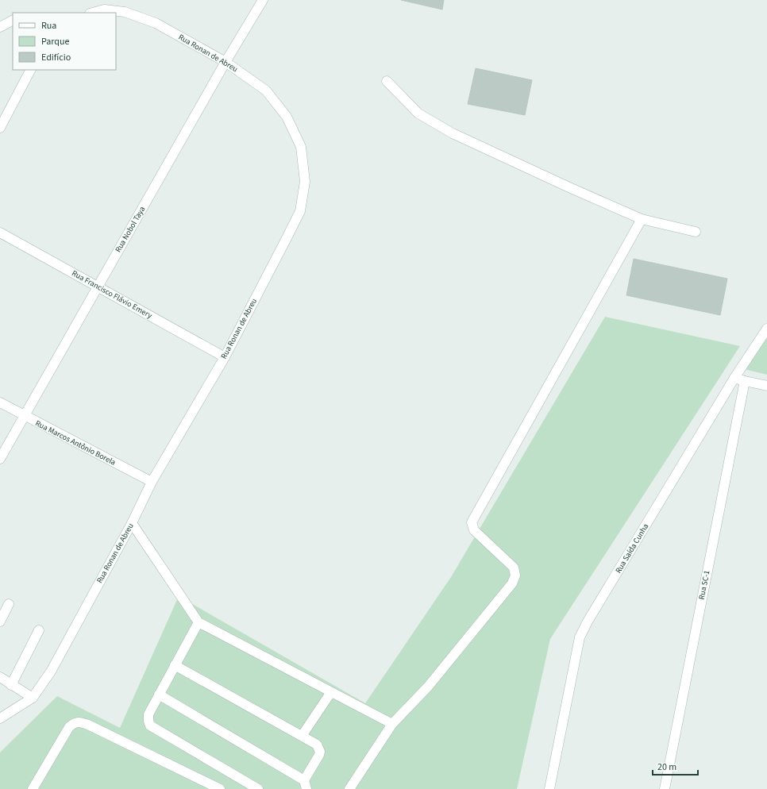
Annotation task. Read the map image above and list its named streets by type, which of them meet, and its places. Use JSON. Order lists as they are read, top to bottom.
{
  "streets": {
    "street": [
      "Rua Ronan de Abreu",
      "Rua Nobol Taya",
      "Rua Francisco Flávio Emery",
      "Rua Marcos Antônio Borela",
      "Rua Saída Cunha",
      "Rua SC-1"
    ]
  },
  "crossings": [
    ["Rua Ronan de Abreu", "Rua Nobol Taya"],
    ["Rua Ronan de Abreu", "Rua Francisco Flávio Emery"],
    ["Rua Ronan de Abreu", "Rua Marcos Antônio Borela"],
    ["Rua Nobol Taya", "Rua Francisco Flávio Emery"],
    ["Rua Nobol Taya", "Rua Marcos Antônio Borela"]
  ],
  "legend": ["Rua", "Parque", "Edifício"],
  "scale_bar": "20 m"
}
